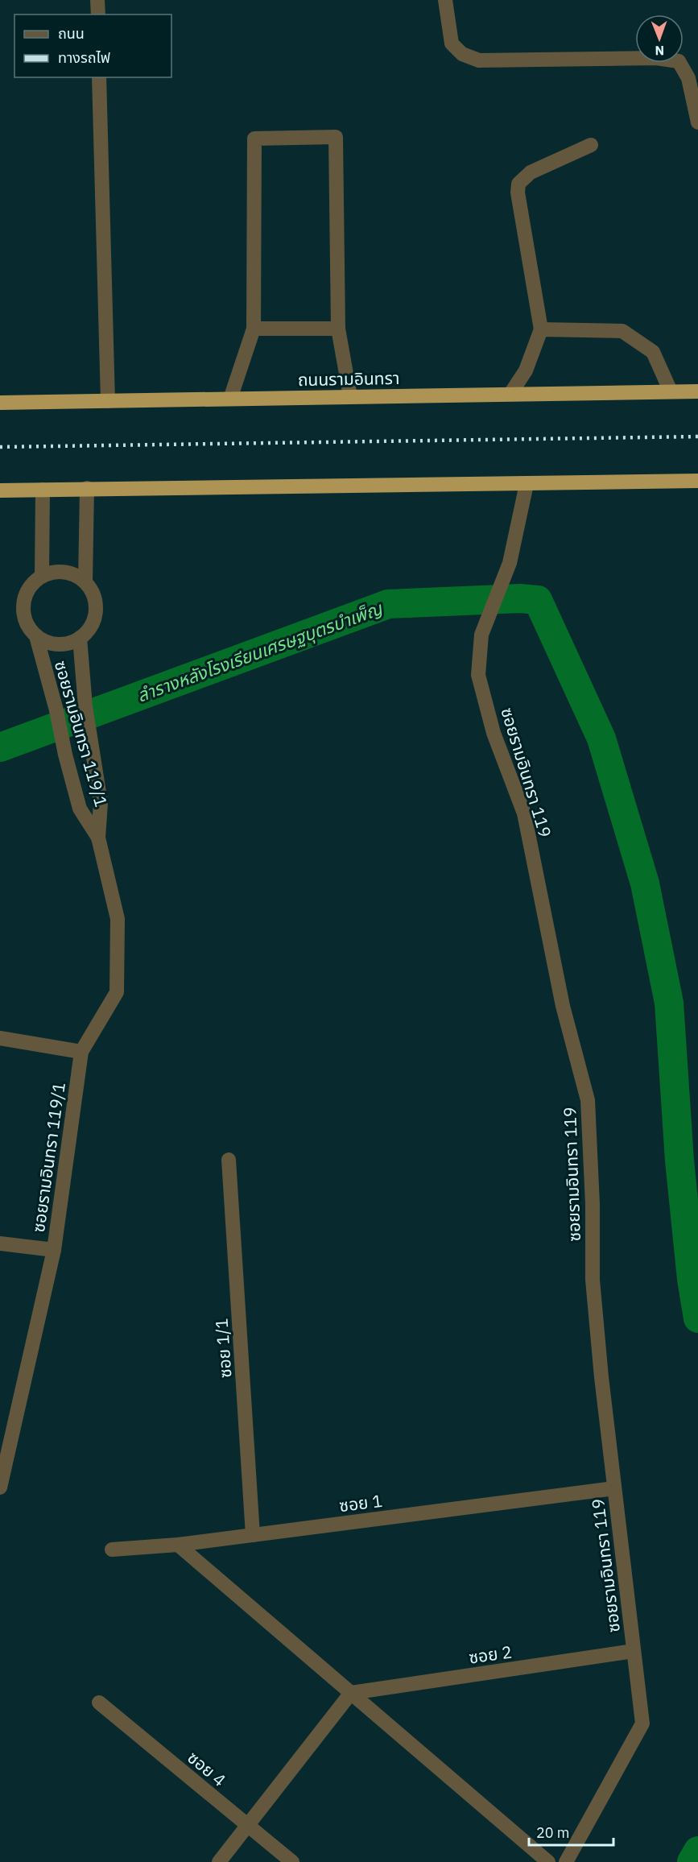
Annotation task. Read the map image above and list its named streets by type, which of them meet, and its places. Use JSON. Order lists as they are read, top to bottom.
{
  "streets": {
    "highway": ["ถนนรามอินทรา"],
    "street": [
      "ซอยรามอินทรา 119/1",
      "ซอยรามอินทรา 119",
      "ซอย 1/1",
      "ซอย 1",
      "ซอย 2",
      "ซอย 4"
    ]
  },
  "crossings": [
    ["ซอยรามอินทรา 119", "ซอย 1"],
    ["ซอยรามอินทรา 119", "ซอย 2"],
    ["ซอย 1/1", "ซอย 1"]
  ],
  "water": ["ลำรางหลังโรงเรียนเศรษฐบุตรบำเพ็ญ"],
  "legend": ["ถนน", "ทางรถไฟ"],
  "scale_bar": "20 m",
  "north": "bottom"
}
